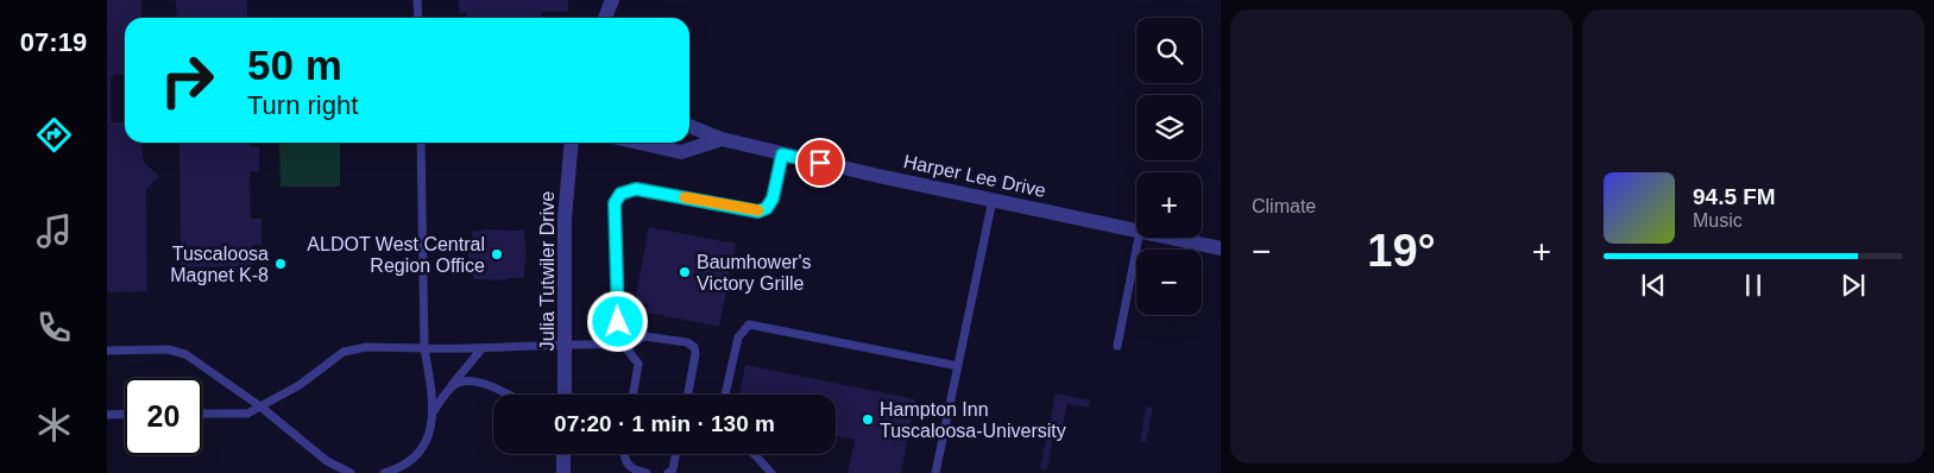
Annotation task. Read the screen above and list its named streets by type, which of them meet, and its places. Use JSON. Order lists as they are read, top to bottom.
{
  "streets": {
    "street": ["Harper Lee Drive", "Julia Tutwiler Drive"]
  },
  "places": [
    "ALDOT West Central Region Office",
    "Tuscaloosa Magnet K-8",
    "Baumhower's Victory Grille",
    "Hampton Inn Tuscaloosa-University"
  ],
  "page": {
    "tabs": "07:19",
    "tile": "Climate",
    "map_buttons": ["+", "−"],
    "turn": ["50 m", "Turn right"],
    "song": ["94.5 FM", "Music"],
    "heat": ["−", "19°", "+"],
    "limit": "20",
    "trip": "07:20 · 1 min · 130 m"
  }
}
